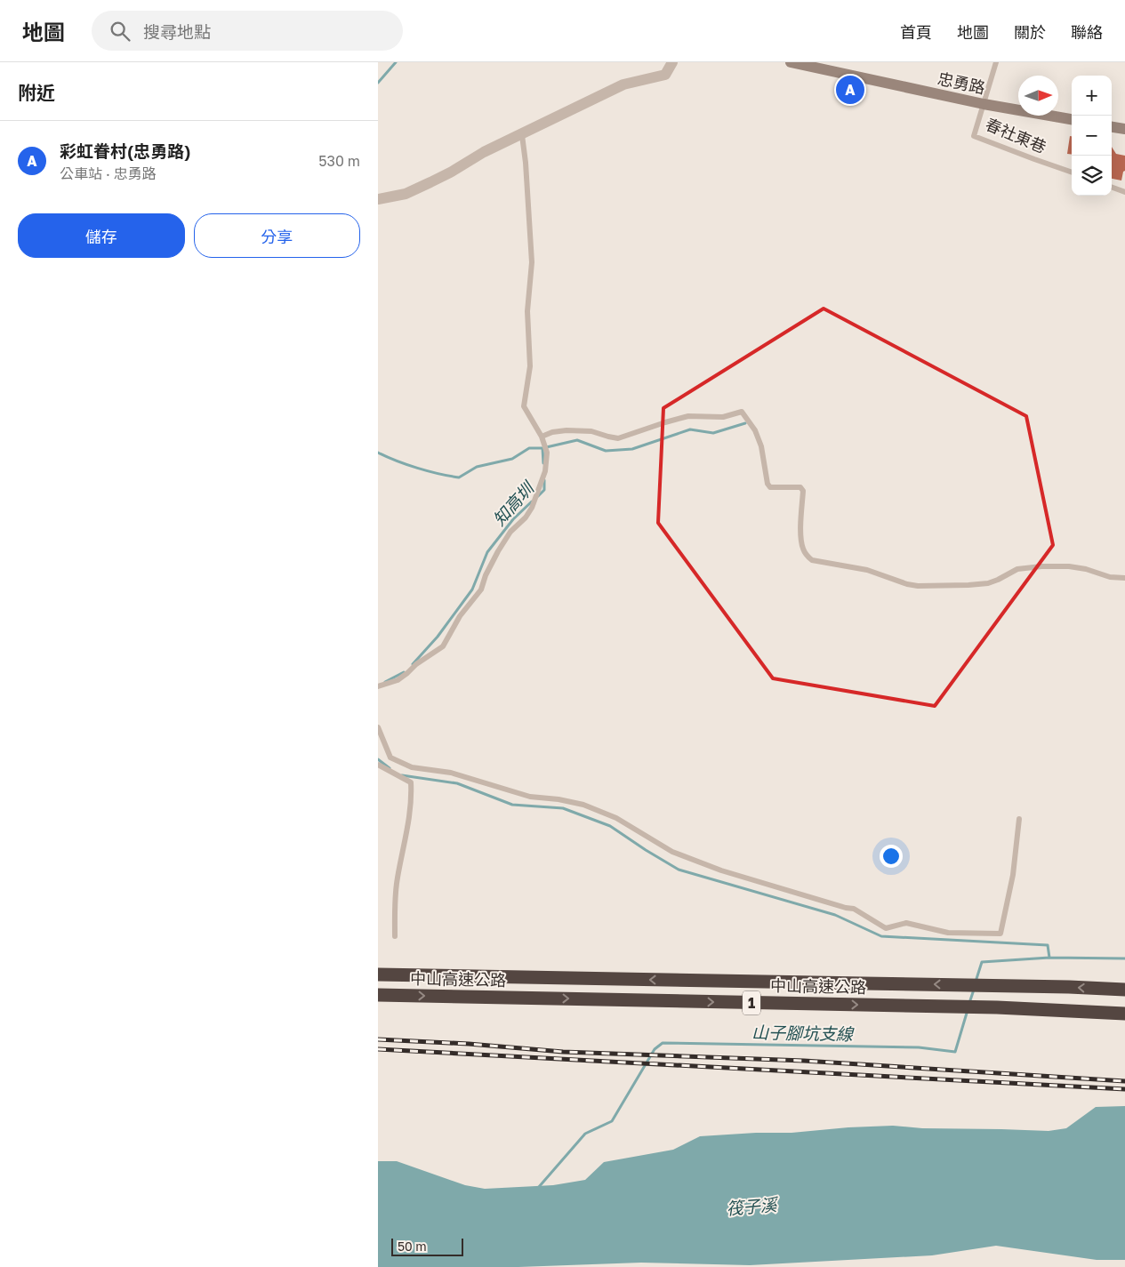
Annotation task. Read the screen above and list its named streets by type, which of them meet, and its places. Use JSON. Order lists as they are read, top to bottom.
{
  "streets": {
    "highway": ["中山高速公路", "1"],
    "main road": ["忠勇路"],
    "lane": ["春社東巷"]
  },
  "crossings": [
    ["忠勇路", "春社東巷"]
  ],
  "water": ["知高圳", "山子腳坑支線", "筏子溪"],
  "scale_bar": "50 m",
  "north": "right",
  "page": {
    "header": "地圖",
    "search": "搜尋地點",
    "nav": [
      "首頁",
      "地圖",
      "關於",
      "聯絡"
    ],
    "heading": "附近",
    "pins": "A",
    "map_buttons": ["+", "−"],
    "list": [
      {
        "mark": "A",
        "name": "彩虹眷村(忠勇路)",
        "note": "公車站 · 忠勇路",
        "value": "530 m"
      }
    ],
    "buttons": ["儲存", "分享"],
    "scale": "50 m"
  }
}
